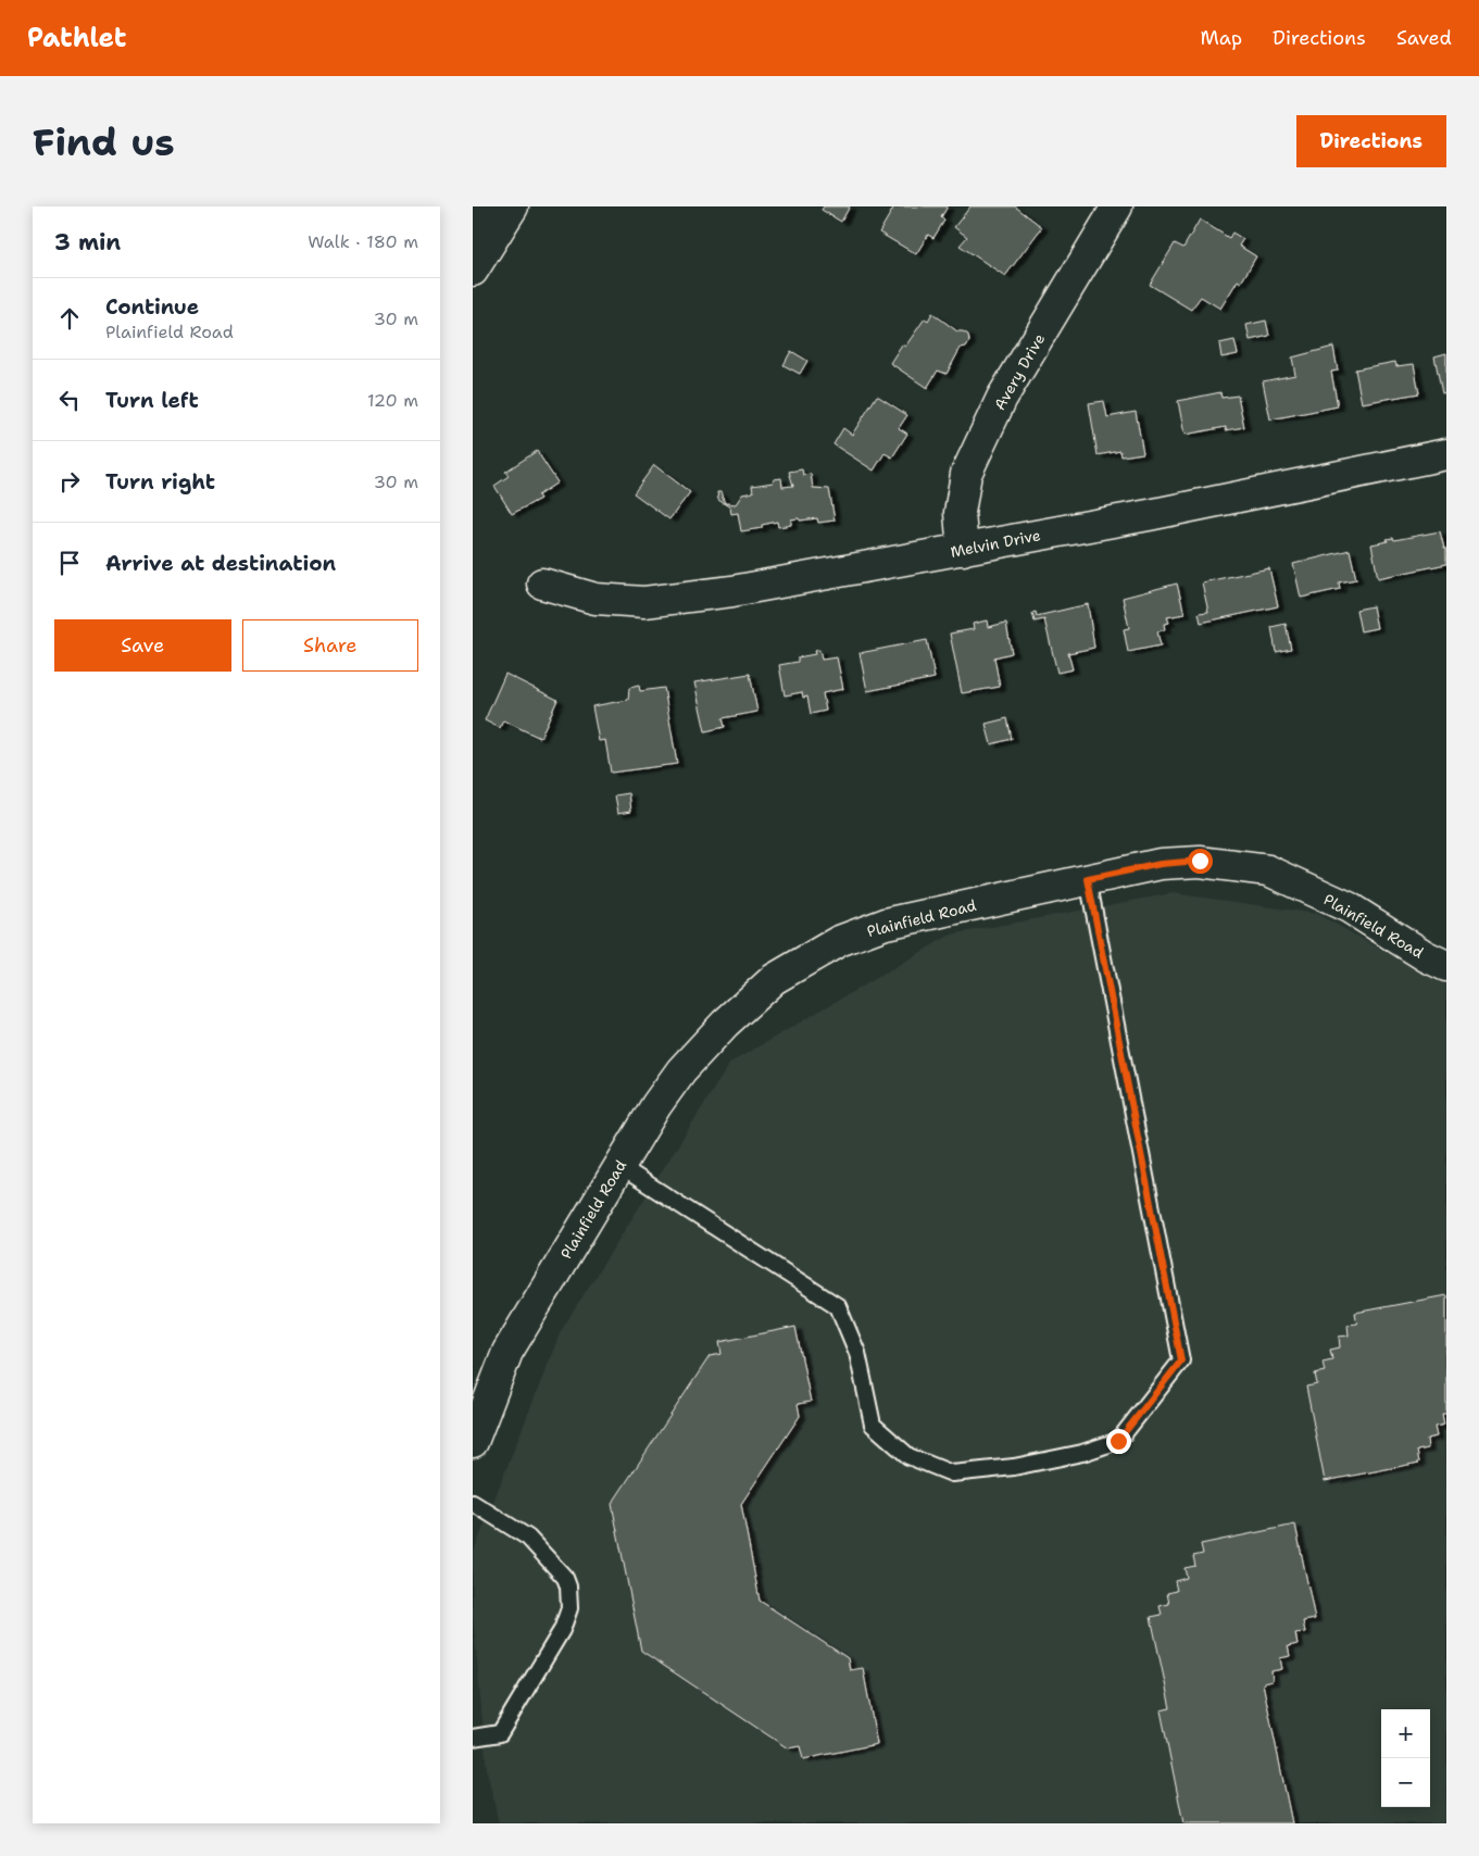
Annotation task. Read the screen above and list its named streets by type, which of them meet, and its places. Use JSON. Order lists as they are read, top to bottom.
{
  "streets": {
    "main road": ["Avery Drive", "Melvin Drive", "Plainfield Road"]
  },
  "crossings": [
    ["Avery Drive", "Melvin Drive"]
  ],
  "page": {
    "header": "Pathlet",
    "nav": ["Map", "Directions", "Saved"],
    "buttons": [
      "Directions",
      ["Save", "Share"]
    ],
    "title": "Find us",
    "heading": ["3 min", "Walk · 180 m"],
    "list": [
      ["Continue", "Plainfield Road", "30 m"],
      ["Turn left", "120 m"],
      ["Turn right", "30 m"],
      "Arrive at destination"
    ],
    "map_buttons": ["+", "−"]
  }
}
